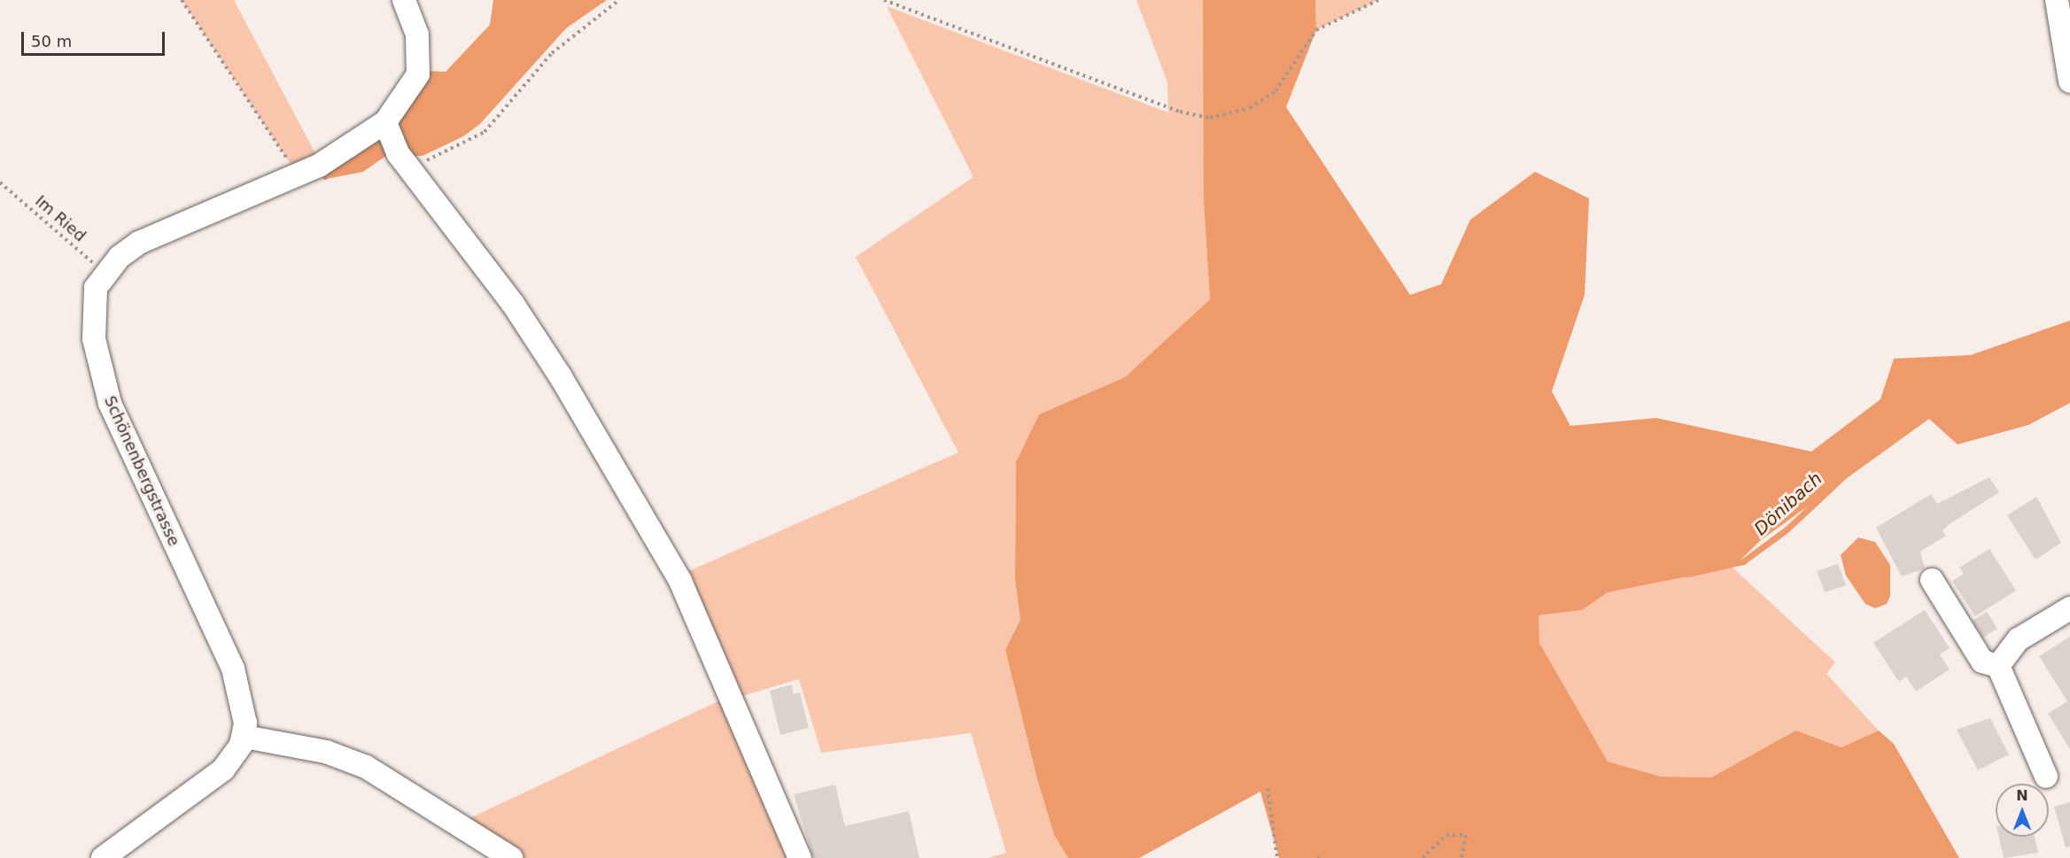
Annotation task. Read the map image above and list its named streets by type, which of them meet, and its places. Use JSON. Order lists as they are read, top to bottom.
{
  "streets": {
    "street": ["Schönenbergstrasse"],
    "path": ["Im Ried"]
  },
  "crossings": [
    ["Im Ried", "Schönenbergstrasse"]
  ],
  "water": ["Dönibach"],
  "scale_bar": "50 m",
  "north": "top"
}
